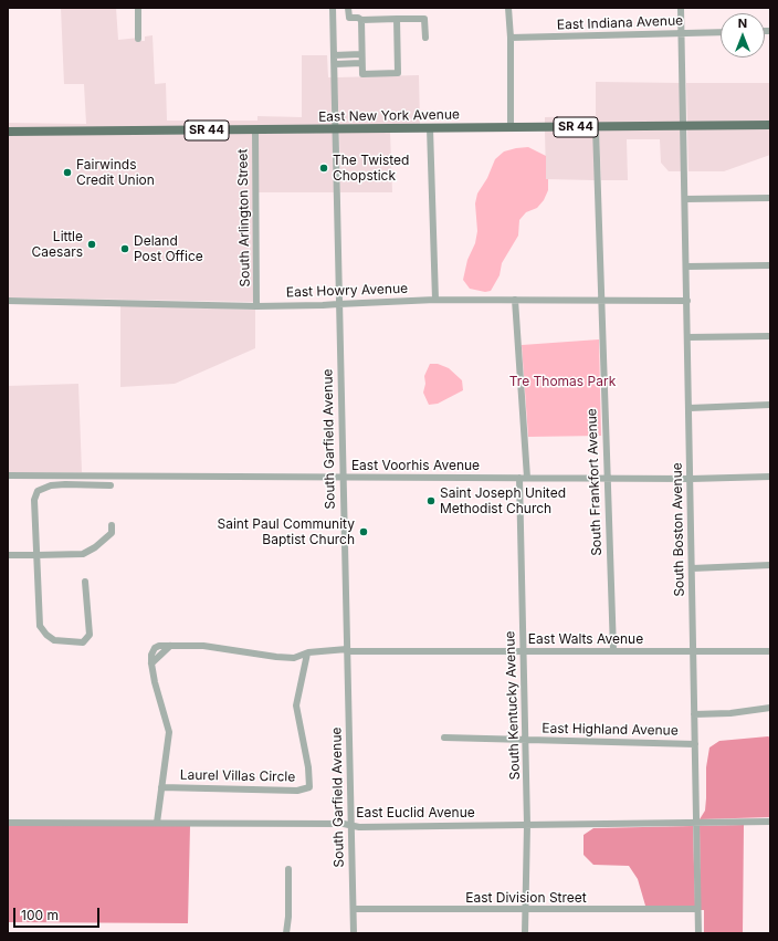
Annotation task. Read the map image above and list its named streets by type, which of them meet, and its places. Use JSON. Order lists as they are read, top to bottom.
{
  "streets": {
    "main road": ["East New York Avenue", "SR 44"],
    "street": [
      "East Indiana Avenue",
      "South Arlington Street",
      "East Howry Avenue",
      "South Garfield Avenue",
      "East Voorhis Avenue",
      "South Frankfort Avenue",
      "South Boston Avenue",
      "East Walts Avenue",
      "South Kentucky Avenue",
      "East Highland Avenue",
      "Laurel Villas Circle",
      "East Euclid Avenue",
      "East Division Street"
    ]
  },
  "crossings": [
    ["East Indiana Avenue", "South Boston Avenue"],
    ["East New York Avenue", "South Arlington Street"],
    ["East New York Avenue", "South Garfield Avenue"],
    ["East New York Avenue", "South Frankfort Avenue"],
    ["East New York Avenue", "South Boston Avenue"],
    ["South Arlington Street", "East Howry Avenue"],
    ["East Howry Avenue", "South Garfield Avenue"],
    ["East Howry Avenue", "South Frankfort Avenue"],
    ["East Howry Avenue", "South Boston Avenue"],
    ["South Garfield Avenue", "East Voorhis Avenue"],
    ["South Garfield Avenue", "East Walts Avenue"],
    ["South Garfield Avenue", "Laurel Villas Circle"],
    ["South Garfield Avenue", "East Euclid Avenue"],
    ["South Garfield Avenue", "East Division Street"],
    ["East Voorhis Avenue", "South Frankfort Avenue"],
    ["East Voorhis Avenue", "South Boston Avenue"],
    ["East Voorhis Avenue", "South Kentucky Avenue"],
    ["South Frankfort Avenue", "East Walts Avenue"],
    ["South Boston Avenue", "East Walts Avenue"],
    ["South Boston Avenue", "East Highland Avenue"],
    ["South Boston Avenue", "East Euclid Avenue"],
    ["South Boston Avenue", "East Division Street"],
    ["East Walts Avenue", "South Kentucky Avenue"],
    ["East Walts Avenue", "Laurel Villas Circle"],
    ["South Kentucky Avenue", "East Highland Avenue"],
    ["South Kentucky Avenue", "East Euclid Avenue"],
    ["South Kentucky Avenue", "East Division Street"],
    ["Laurel Villas Circle", "East Euclid Avenue"]
  ],
  "parks": ["Tre Thomas Park"],
  "places": [
    "The Twisted Chopstick",
    "Fairwinds Credit Union",
    "Little Caesars",
    "Deland Post Office",
    "Saint Joseph United Methodist Church",
    "Saint Paul Community Baptist Church"
  ],
  "scale_bar": "100 m",
  "north": "top"
}
